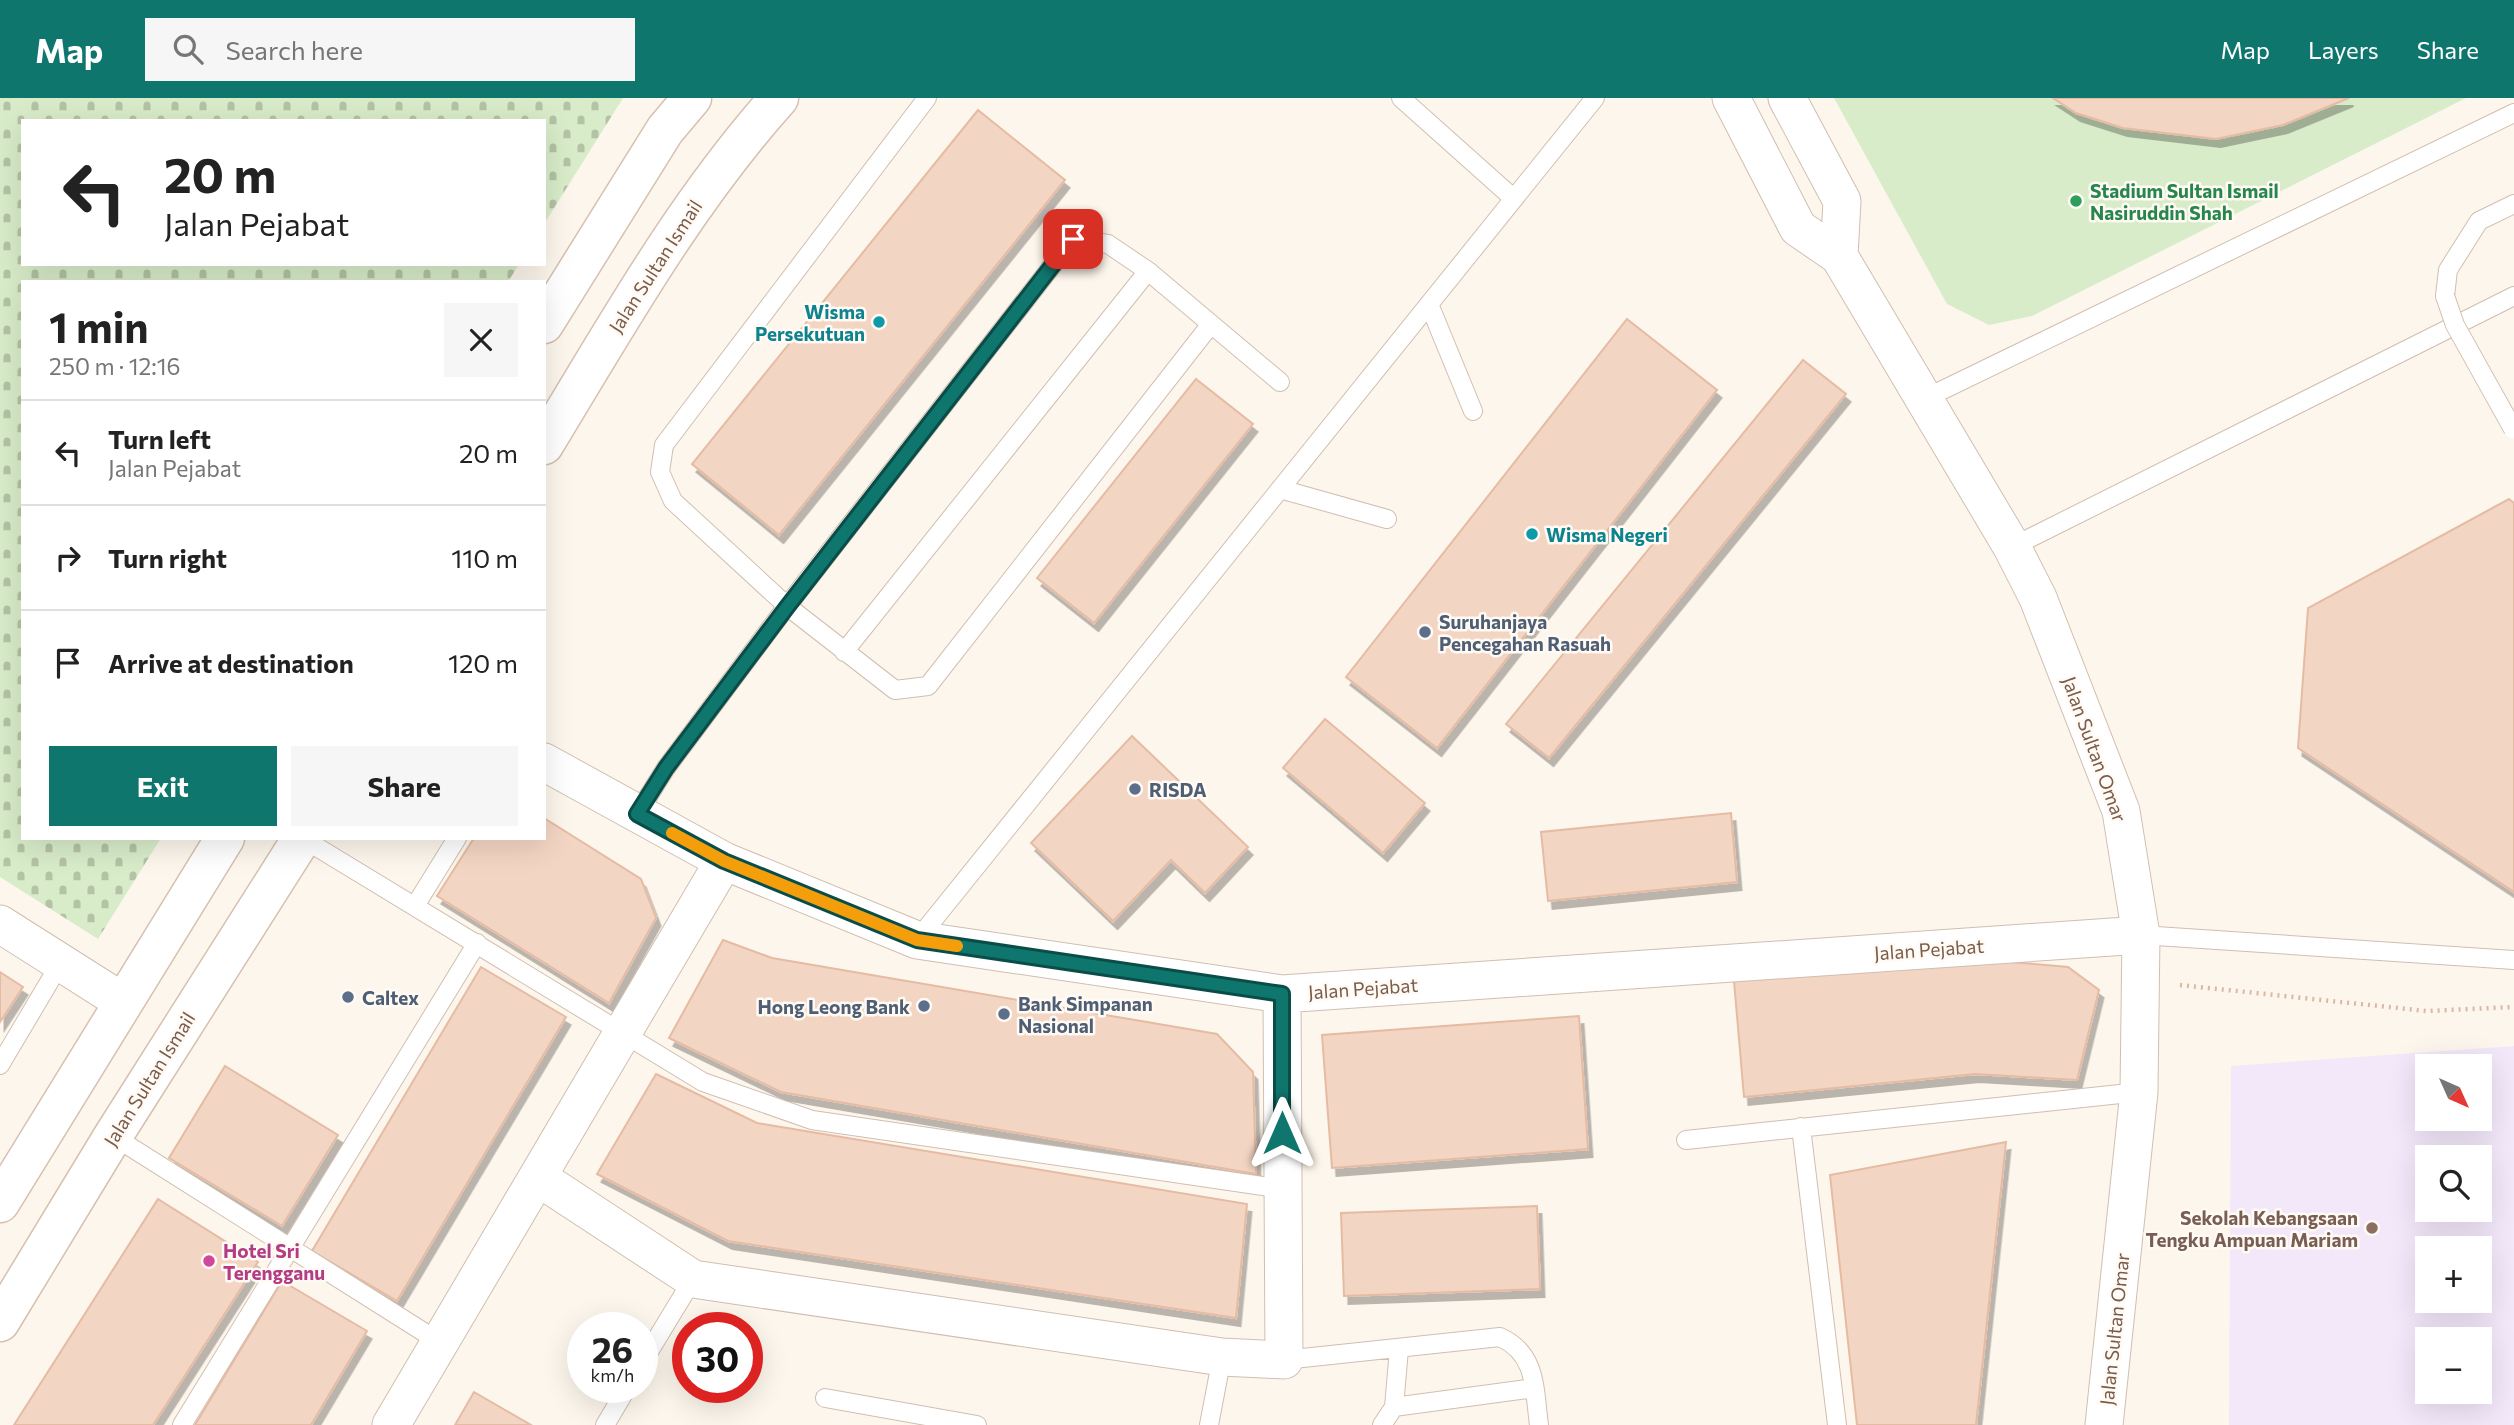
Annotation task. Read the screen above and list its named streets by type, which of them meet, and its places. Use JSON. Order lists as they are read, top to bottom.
{
  "streets": {
    "main road": ["Jalan Sultan Ismail"],
    "street": ["Jalan Sultan Omar", "Jalan Pejabat"]
  },
  "crossings": [
    ["Jalan Sultan Omar", "Jalan Pejabat"]
  ],
  "places": [
    "Stadium Sultan Ismail Nasiruddin Shah",
    "Wisma Persekutuan",
    "Wisma Negeri",
    "Suruhanjaya Pencegahan Rasuah",
    "RISDA",
    "Caltex",
    "Hong Leong Bank",
    "Bank Simpanan Nasional",
    "Sekolah Kebangsaan Tengku Ampuan Mariam",
    "Hotel Sri Terengganu"
  ],
  "north": "bottom right",
  "page": {
    "header": "Map",
    "search": "Search here",
    "nav": ["Map", "Layers", "Share"],
    "turn": ["20 m", "Jalan Pejabat"],
    "heading": ["1 min", "250 m · 12:16"],
    "list": [
      {
        "name": "Turn left",
        "note": "Jalan Pejabat",
        "value": "20 m"
      },
      {
        "name": "Turn right",
        "value": "110 m"
      },
      {
        "name": "Arrive at destination",
        "value": "120 m"
      }
    ],
    "buttons": ["Exit", "Share"],
    "map_buttons": ["+", "−"],
    "speed": "26 km/h",
    "limit": "30"
  }
}
